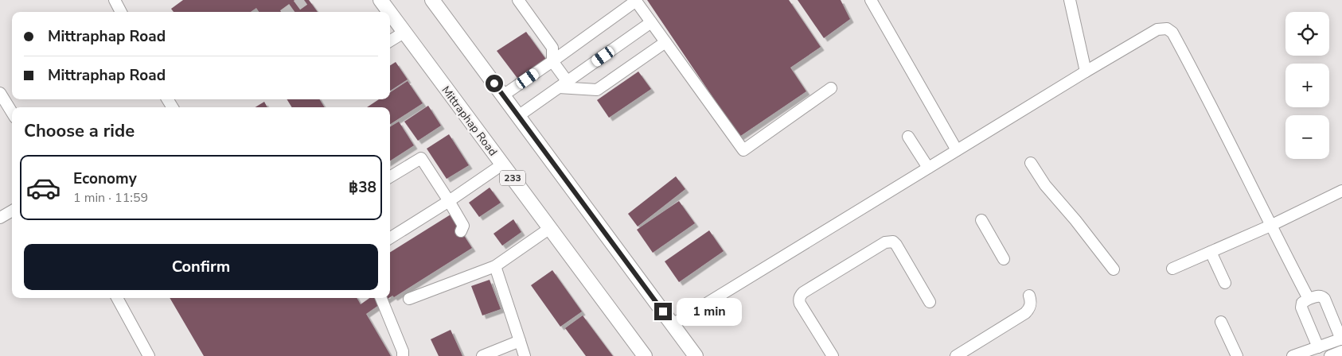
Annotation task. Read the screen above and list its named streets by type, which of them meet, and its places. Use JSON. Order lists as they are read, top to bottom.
{
  "streets": {
    "main road": ["Mittraphap Road", "233"]
  },
  "page": {
    "map_buttons": ["+", "−"],
    "banner": ["Mittraphap Road", "Mittraphap Road"],
    "heading": "Choose a ride",
    "list": [
      {
        "name": "Economy",
        "note": "1 min · 11:59",
        "value": "฿38"
      }
    ],
    "buttons": "Confirm",
    "bubble": "1 min"
  }
}
